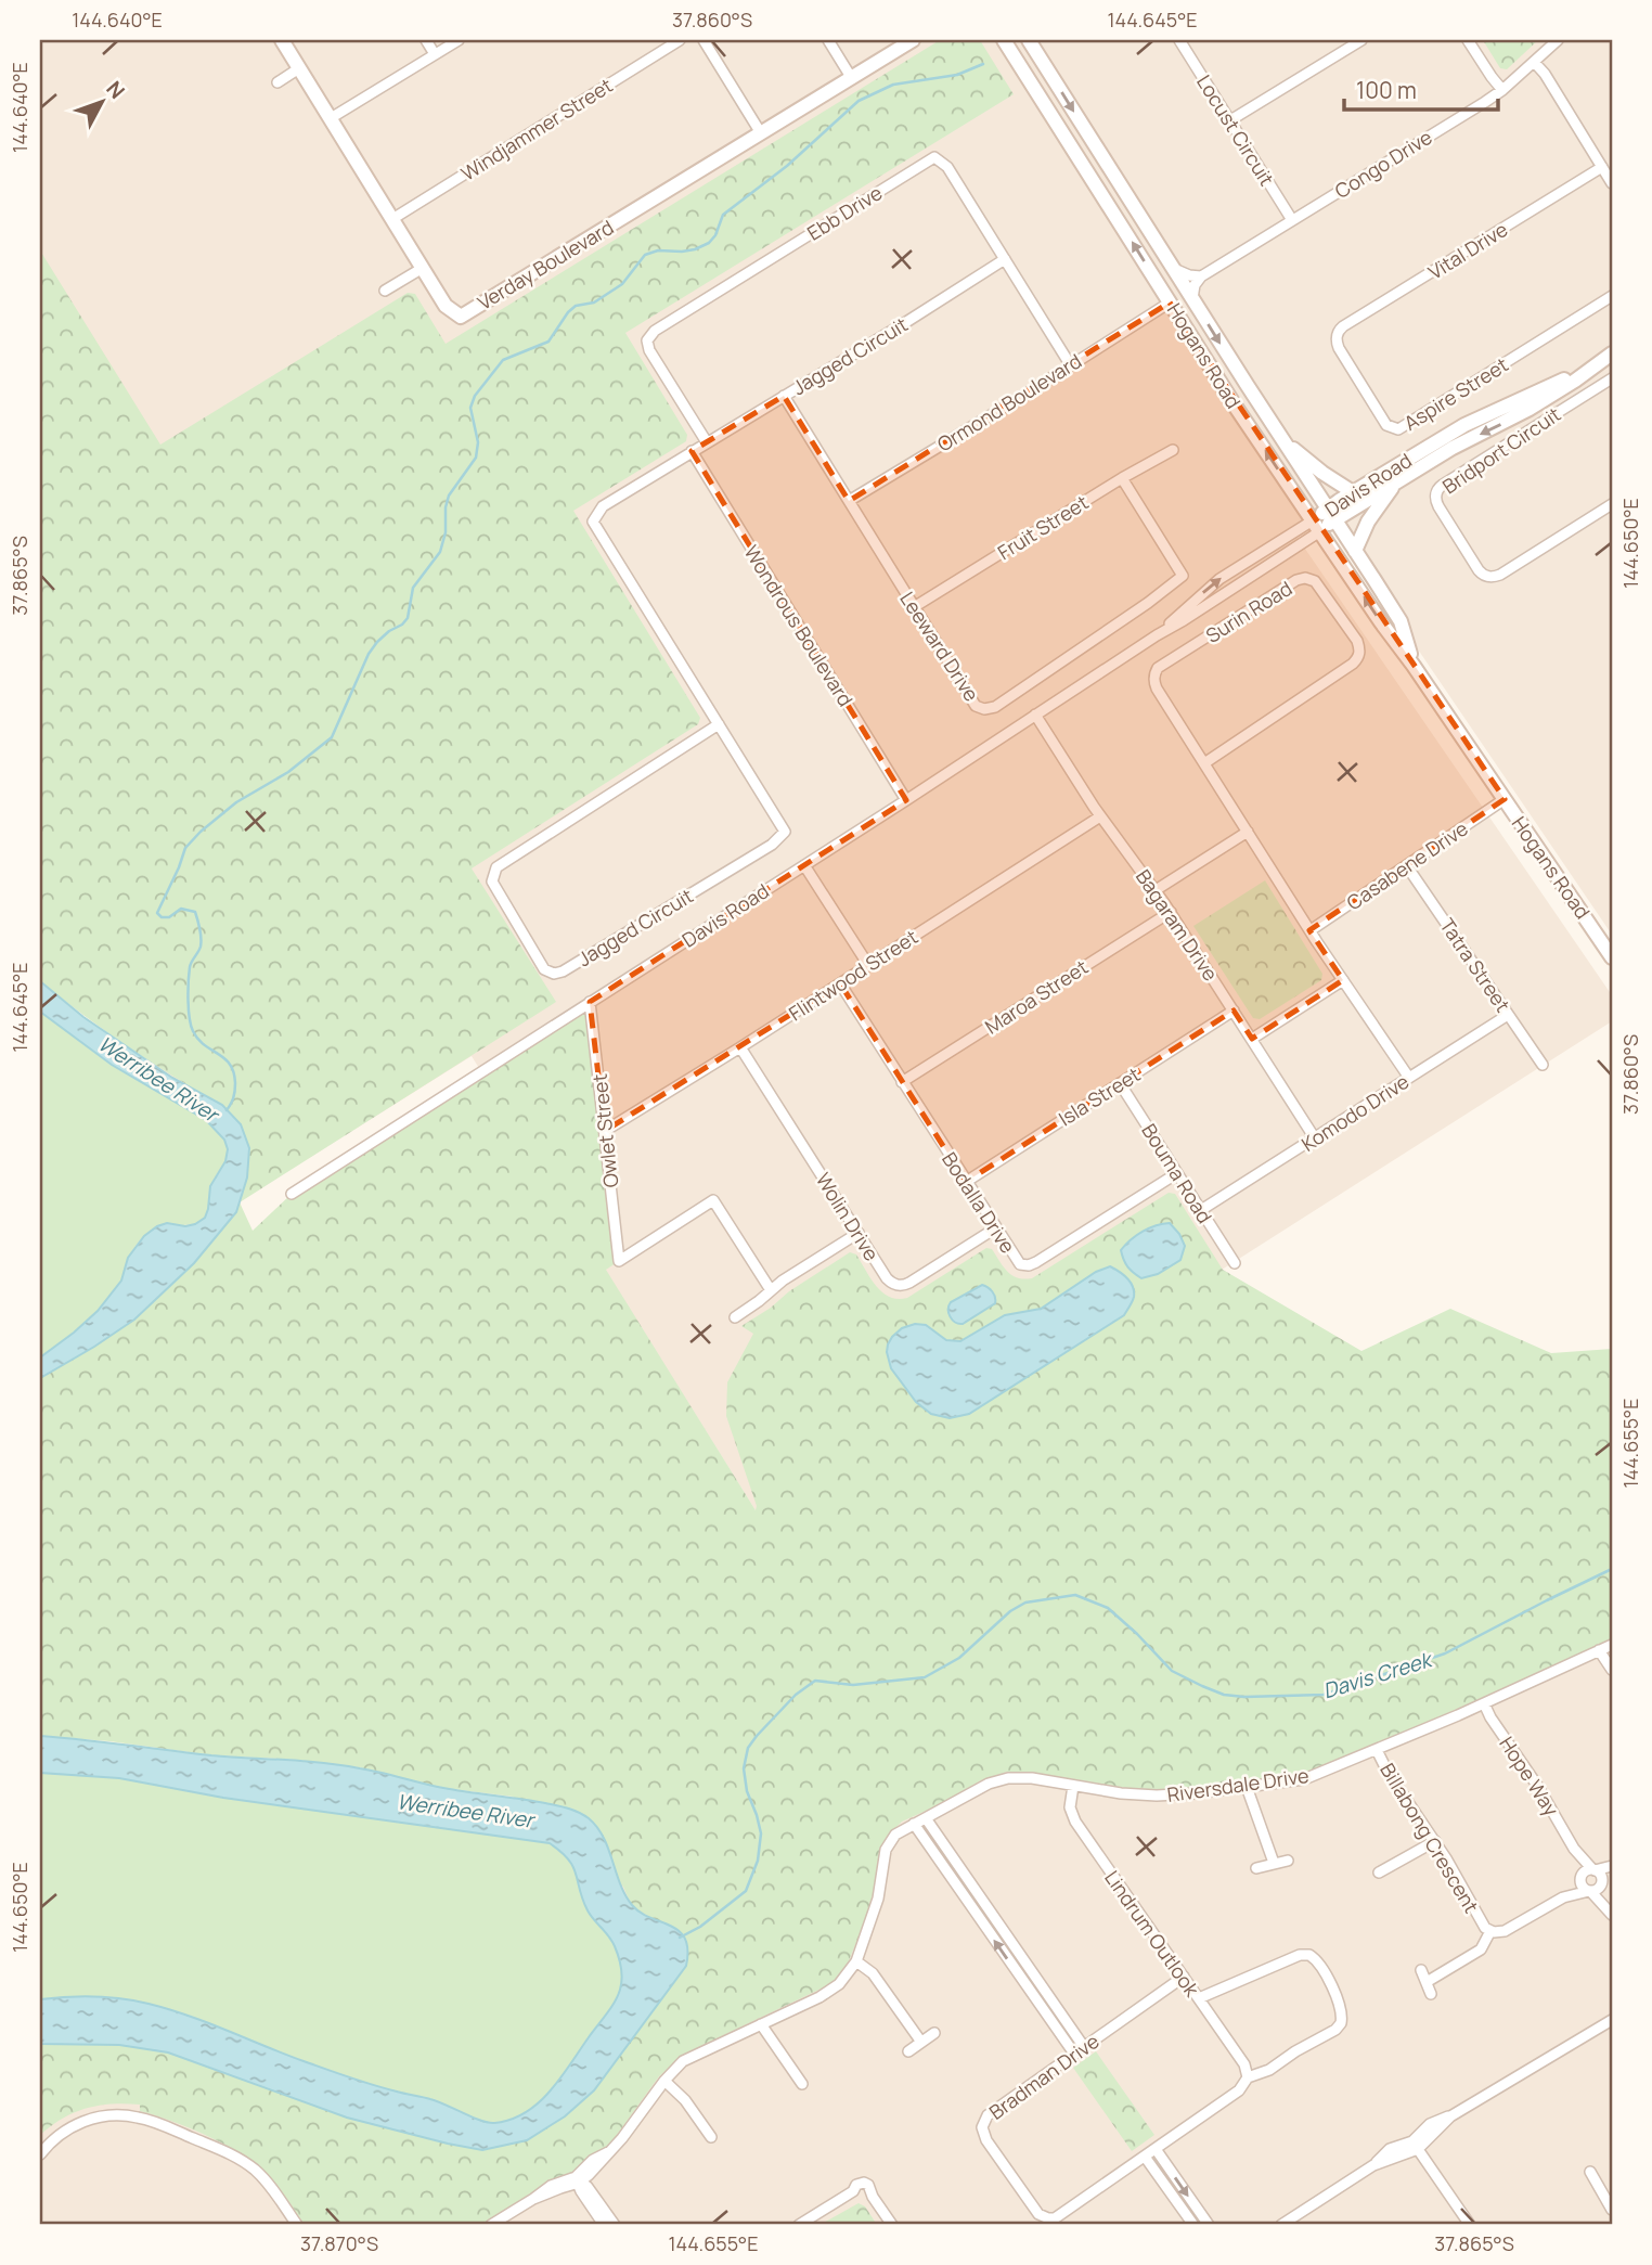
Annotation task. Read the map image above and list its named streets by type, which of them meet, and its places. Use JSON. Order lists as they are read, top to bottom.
{
  "streets": {
    "street": [
      "Windjammer Street",
      "Locust Circuit",
      "Congo Drive",
      "Ebb Drive",
      "Vital Drive",
      "Verday Boulevard",
      "Jagged Circuit",
      "Hogans Road",
      "Aspire Street",
      "Ormond Boulevard",
      "Bridport Circuit",
      "Davis Road",
      "Fruit Street",
      "Surin Road",
      "Wondrous Boulevard",
      "Leeward Drive",
      "Casabene Drive",
      "Bagaram Drive",
      "Tatra Street",
      "Flintwood Street",
      "Maroa Street",
      "Isla Street",
      "Komodo Drive",
      "Owlet Street",
      "Bouma Road",
      "Bodalla Drive",
      "Wolin Drive",
      "Hope Way",
      "Riversdale Drive",
      "Billabong Crescent",
      "Lindrum Outlook",
      "Bradman Drive"
    ]
  },
  "crossings": [
    ["Windjammer Street", "Verday Boulevard"],
    ["Locust Circuit", "Congo Drive"],
    ["Ebb Drive", "Jagged Circuit"],
    ["Ebb Drive", "Ormond Boulevard"],
    ["Vital Drive", "Aspire Street"],
    ["Jagged Circuit", "Wondrous Boulevard"],
    ["Jagged Circuit", "Leeward Drive"],
    ["Hogans Road", "Ormond Boulevard"],
    ["Hogans Road", "Davis Road"],
    ["Hogans Road", "Casabene Drive"],
    ["Ormond Boulevard", "Leeward Drive"],
    ["Davis Road", "Wondrous Boulevard"],
    ["Davis Road", "Bagaram Drive"],
    ["Davis Road", "Owlet Street"],
    ["Fruit Street", "Leeward Drive"],
    ["Surin Road", "Casabene Drive"],
    ["Surin Road", "Komodo Drive"],
    ["Casabene Drive", "Tatra Street"],
    ["Bagaram Drive", "Flintwood Street"],
    ["Bagaram Drive", "Maroa Street"],
    ["Bagaram Drive", "Isla Street"],
    ["Bagaram Drive", "Komodo Drive"],
    ["Tatra Street", "Komodo Drive"],
    ["Flintwood Street", "Owlet Street"],
    ["Flintwood Street", "Bodalla Drive"],
    ["Flintwood Street", "Wolin Drive"],
    ["Maroa Street", "Bodalla Drive"],
    ["Isla Street", "Bouma Road"],
    ["Isla Street", "Bodalla Drive"],
    ["Komodo Drive", "Bouma Road"],
    ["Bouma Road", "Bodalla Drive"],
    ["Bodalla Drive", "Wolin Drive"],
    ["Hope Way", "Riversdale Drive"],
    ["Hope Way", "Billabong Crescent"],
    ["Riversdale Drive", "Billabong Crescent"],
    ["Riversdale Drive", "Lindrum Outlook"],
    ["Lindrum Outlook", "Bradman Drive"]
  ],
  "water": ["Werribee River", "Davis Creek"],
  "scale_bar": "100 m",
  "north": "top right",
  "coordinates": [
    "144.640°E",
    "37.860°S",
    "144.645°E",
    "144.650°E",
    "37.865°S",
    "144.655°E",
    "37.870°S"
  ]
}
